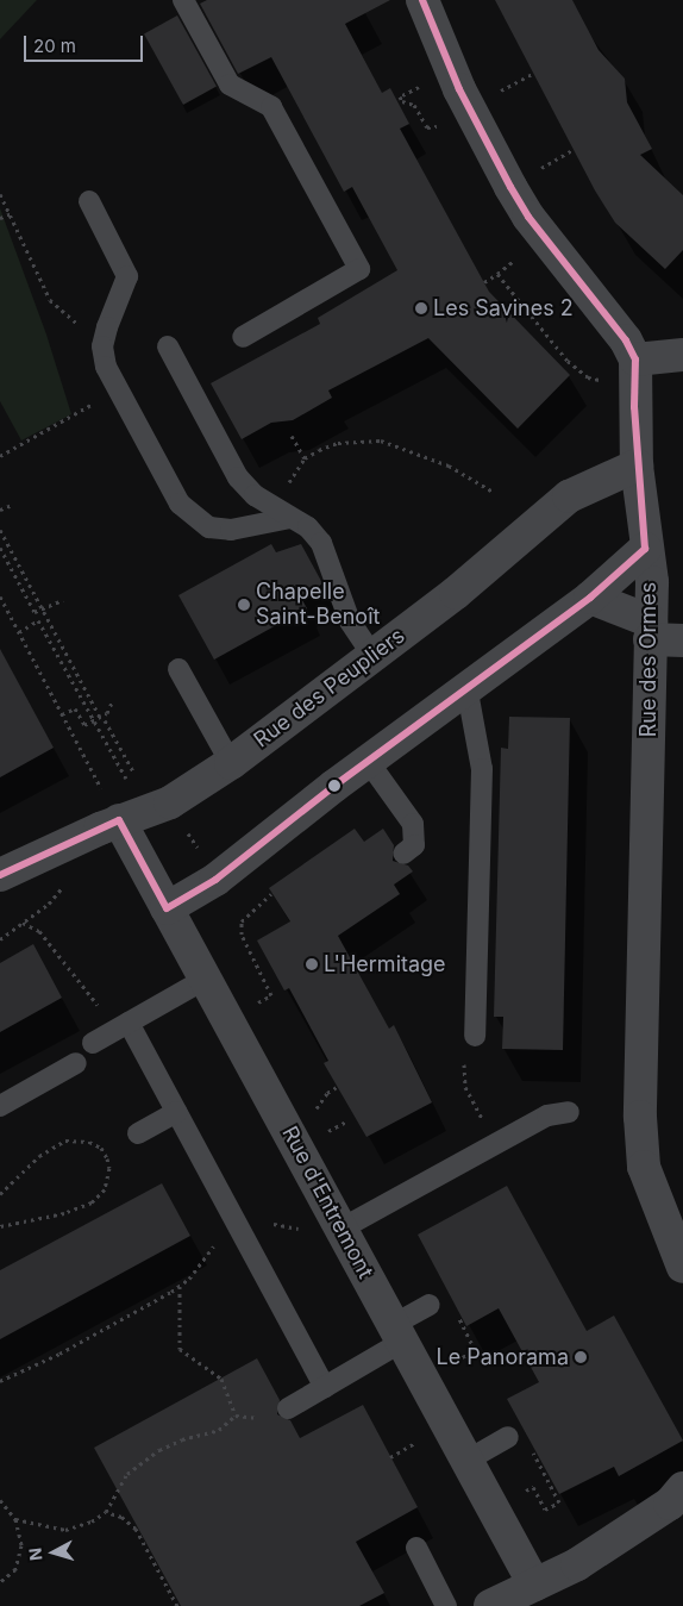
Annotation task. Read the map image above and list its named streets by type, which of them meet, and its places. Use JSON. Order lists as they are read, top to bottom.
{
  "streets": {
    "street": ["Rue des Ormes", "Rue des Peupliers", "Rue d'Entremont"]
  },
  "crossings": [
    ["Rue des Ormes", "Rue des Peupliers"],
    ["Rue des Peupliers", "Rue d'Entremont"]
  ],
  "places": [
    "Les Savines 2",
    "Chapelle Saint-Benoît",
    "L'Hermitage",
    "Le Panorama"
  ],
  "scale_bar": "20 m",
  "north": "left"
}
